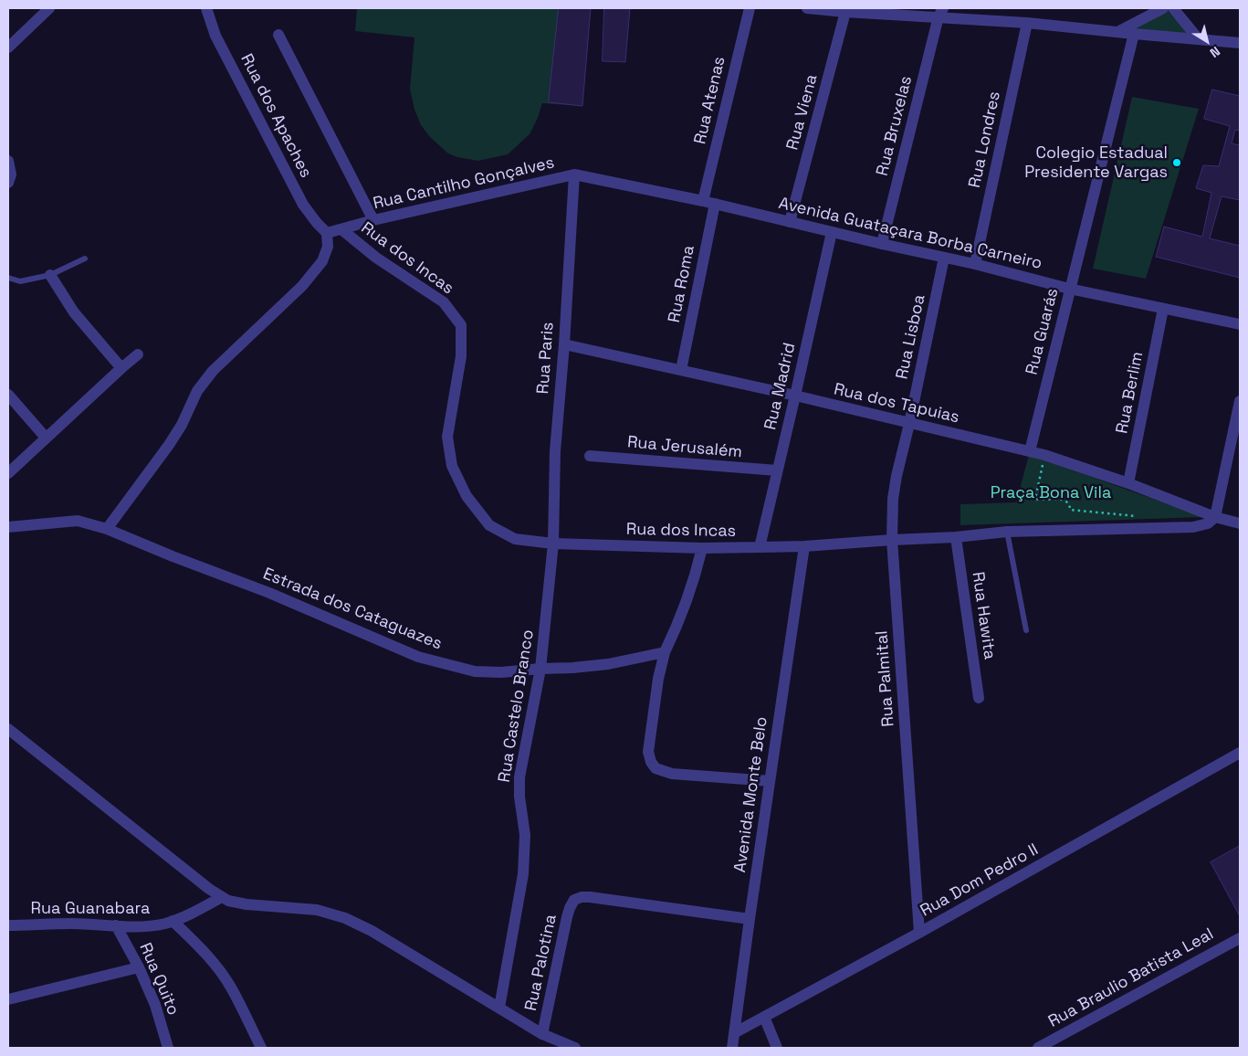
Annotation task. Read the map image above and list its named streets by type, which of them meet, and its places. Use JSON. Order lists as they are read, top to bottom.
{
  "streets": {
    "street": [
      "Rua Atenas",
      "Rua Viena",
      "Rua dos Apaches",
      "Rua Bruxelas",
      "Rua Londres",
      "Rua Cantilho Gonçalves",
      "Avenida Guataçara Borba Carneiro",
      "Rua dos Incas",
      "Rua Roma",
      "Rua Guarás",
      "Rua Lisboa",
      "Rua Paris",
      "Rua Madrid",
      "Rua Berlim",
      "Rua dos Tapuias",
      "Rua Jerusalém",
      "Estrada dos Cataguazes",
      "Rua Hawita",
      "Rua Palmital",
      "Rua Castelo Branco",
      "Avenida Monte Belo",
      "Rua Dom Pedro II",
      "Rua Guanabara",
      "Rua Palotina",
      "Rua Braulio Batista Leal",
      "Rua Quito"
    ]
  },
  "crossings": [
    ["Rua Atenas", "Avenida Guataçara Borba Carneiro"],
    ["Rua Viena", "Avenida Guataçara Borba Carneiro"],
    ["Rua dos Apaches", "Rua Cantilho Gonçalves"],
    ["Rua Bruxelas", "Avenida Guataçara Borba Carneiro"],
    ["Rua Londres", "Avenida Guataçara Borba Carneiro"],
    ["Rua Cantilho Gonçalves", "Avenida Guataçara Borba Carneiro"],
    ["Rua Cantilho Gonçalves", "Rua dos Incas"],
    ["Rua Cantilho Gonçalves", "Rua Paris"],
    ["Avenida Guataçara Borba Carneiro", "Rua Roma"],
    ["Avenida Guataçara Borba Carneiro", "Rua Guarás"],
    ["Avenida Guataçara Borba Carneiro", "Rua Lisboa"],
    ["Avenida Guataçara Borba Carneiro", "Rua Paris"],
    ["Avenida Guataçara Borba Carneiro", "Rua Madrid"],
    ["Avenida Guataçara Borba Carneiro", "Rua Berlim"],
    ["Rua dos Incas", "Rua Paris"],
    ["Rua dos Incas", "Rua Madrid"],
    ["Rua dos Incas", "Rua dos Tapuias"],
    ["Rua dos Incas", "Rua Hawita"],
    ["Rua dos Incas", "Rua Palmital"],
    ["Rua dos Incas", "Rua Castelo Branco"],
    ["Rua dos Incas", "Avenida Monte Belo"],
    ["Rua Roma", "Rua dos Tapuias"],
    ["Rua Guarás", "Rua dos Tapuias"],
    ["Rua Lisboa", "Rua dos Tapuias"],
    ["Rua Lisboa", "Rua Palmital"],
    ["Rua Paris", "Rua dos Tapuias"],
    ["Rua Paris", "Rua Castelo Branco"],
    ["Rua Madrid", "Rua dos Tapuias"],
    ["Rua Madrid", "Rua Jerusalém"],
    ["Rua Berlim", "Rua dos Tapuias"],
    ["Rua dos Tapuias", "Rua Palmital"],
    ["Estrada dos Cataguazes", "Rua Castelo Branco"],
    ["Rua Palmital", "Rua Dom Pedro II"],
    ["Avenida Monte Belo", "Rua Dom Pedro II"],
    ["Avenida Monte Belo", "Rua Palotina"],
    ["Rua Guanabara", "Rua Quito"]
  ],
  "parks": ["Praça Bona Vila"],
  "places": ["Colegio Estadual Presidente Vargas"],
  "north": "bottom right"
}
